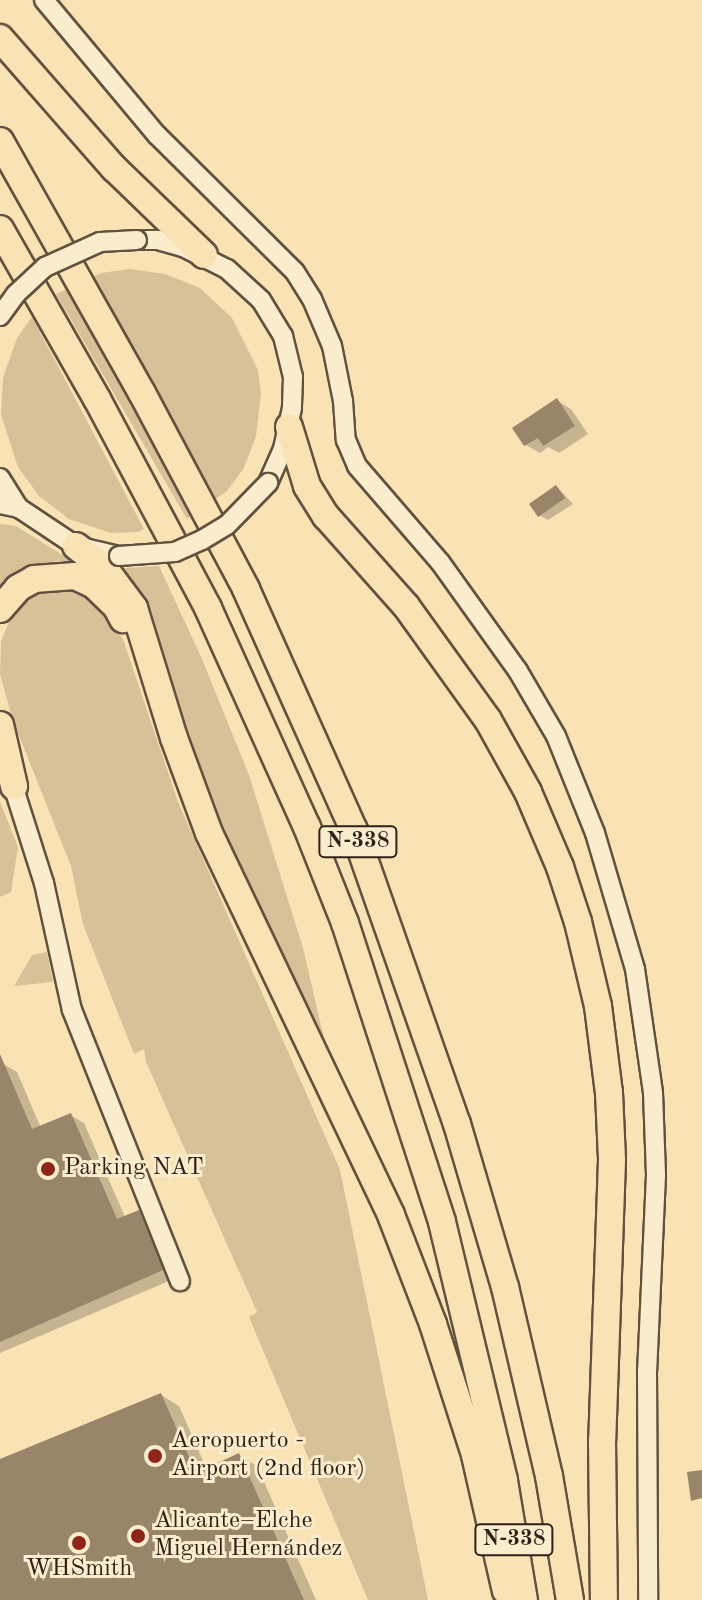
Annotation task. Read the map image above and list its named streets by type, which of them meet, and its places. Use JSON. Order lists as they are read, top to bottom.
{
  "streets": {
    "highway": ["N-338"]
  },
  "places": [
    "Parking NAT",
    "Aeropuerto - Airport (2nd floor)",
    "Alicante–Elche Miguel Hernández",
    "WHSmith"
  ]
}
